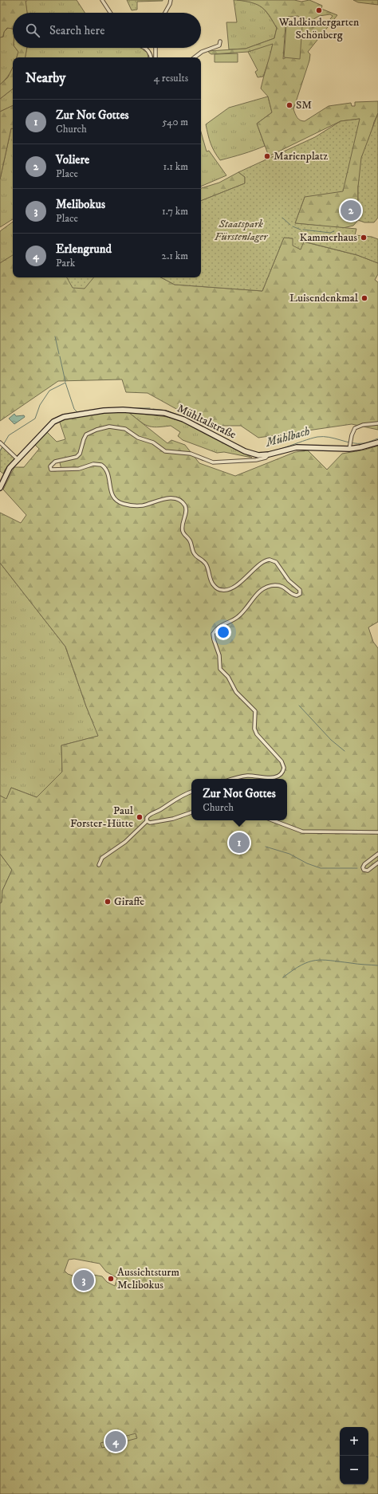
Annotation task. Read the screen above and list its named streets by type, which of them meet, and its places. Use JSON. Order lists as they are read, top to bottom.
{
  "streets": {
    "main road": ["Mühltalstraße"]
  },
  "water": ["Mühlbach"],
  "parks": ["Staatspark Fürstenlager"],
  "places": [
    "Waldkindergarten Schönberg",
    "SM",
    "Marienplatz",
    "Kammerhaus",
    "Luisendenkmal",
    "Paul Forster-Hütte",
    "Giraffe",
    "Aussichtsturm Melibokus"
  ],
  "page": {
    "search": "Search here",
    "heading": ["Nearby", "4 results"],
    "list": [
      {
        "mark": "1",
        "name": "Zur Not Gottes",
        "note": "Church",
        "value": "540 m"
      },
      {
        "mark": "2",
        "name": "Voliere",
        "note": "Place",
        "value": "1.1 km"
      },
      {
        "mark": "3",
        "name": "Melibokus",
        "note": "Place",
        "value": "1.7 km"
      },
      {
        "mark": "4",
        "name": "Erlengrund",
        "note": "Park",
        "value": "2.1 km"
      }
    ],
    "pins": [
      "2",
      "1",
      "3",
      "4"
    ],
    "popup": ["Zur Not Gottes", "Church"],
    "map_buttons": ["+", "−"]
  }
}
